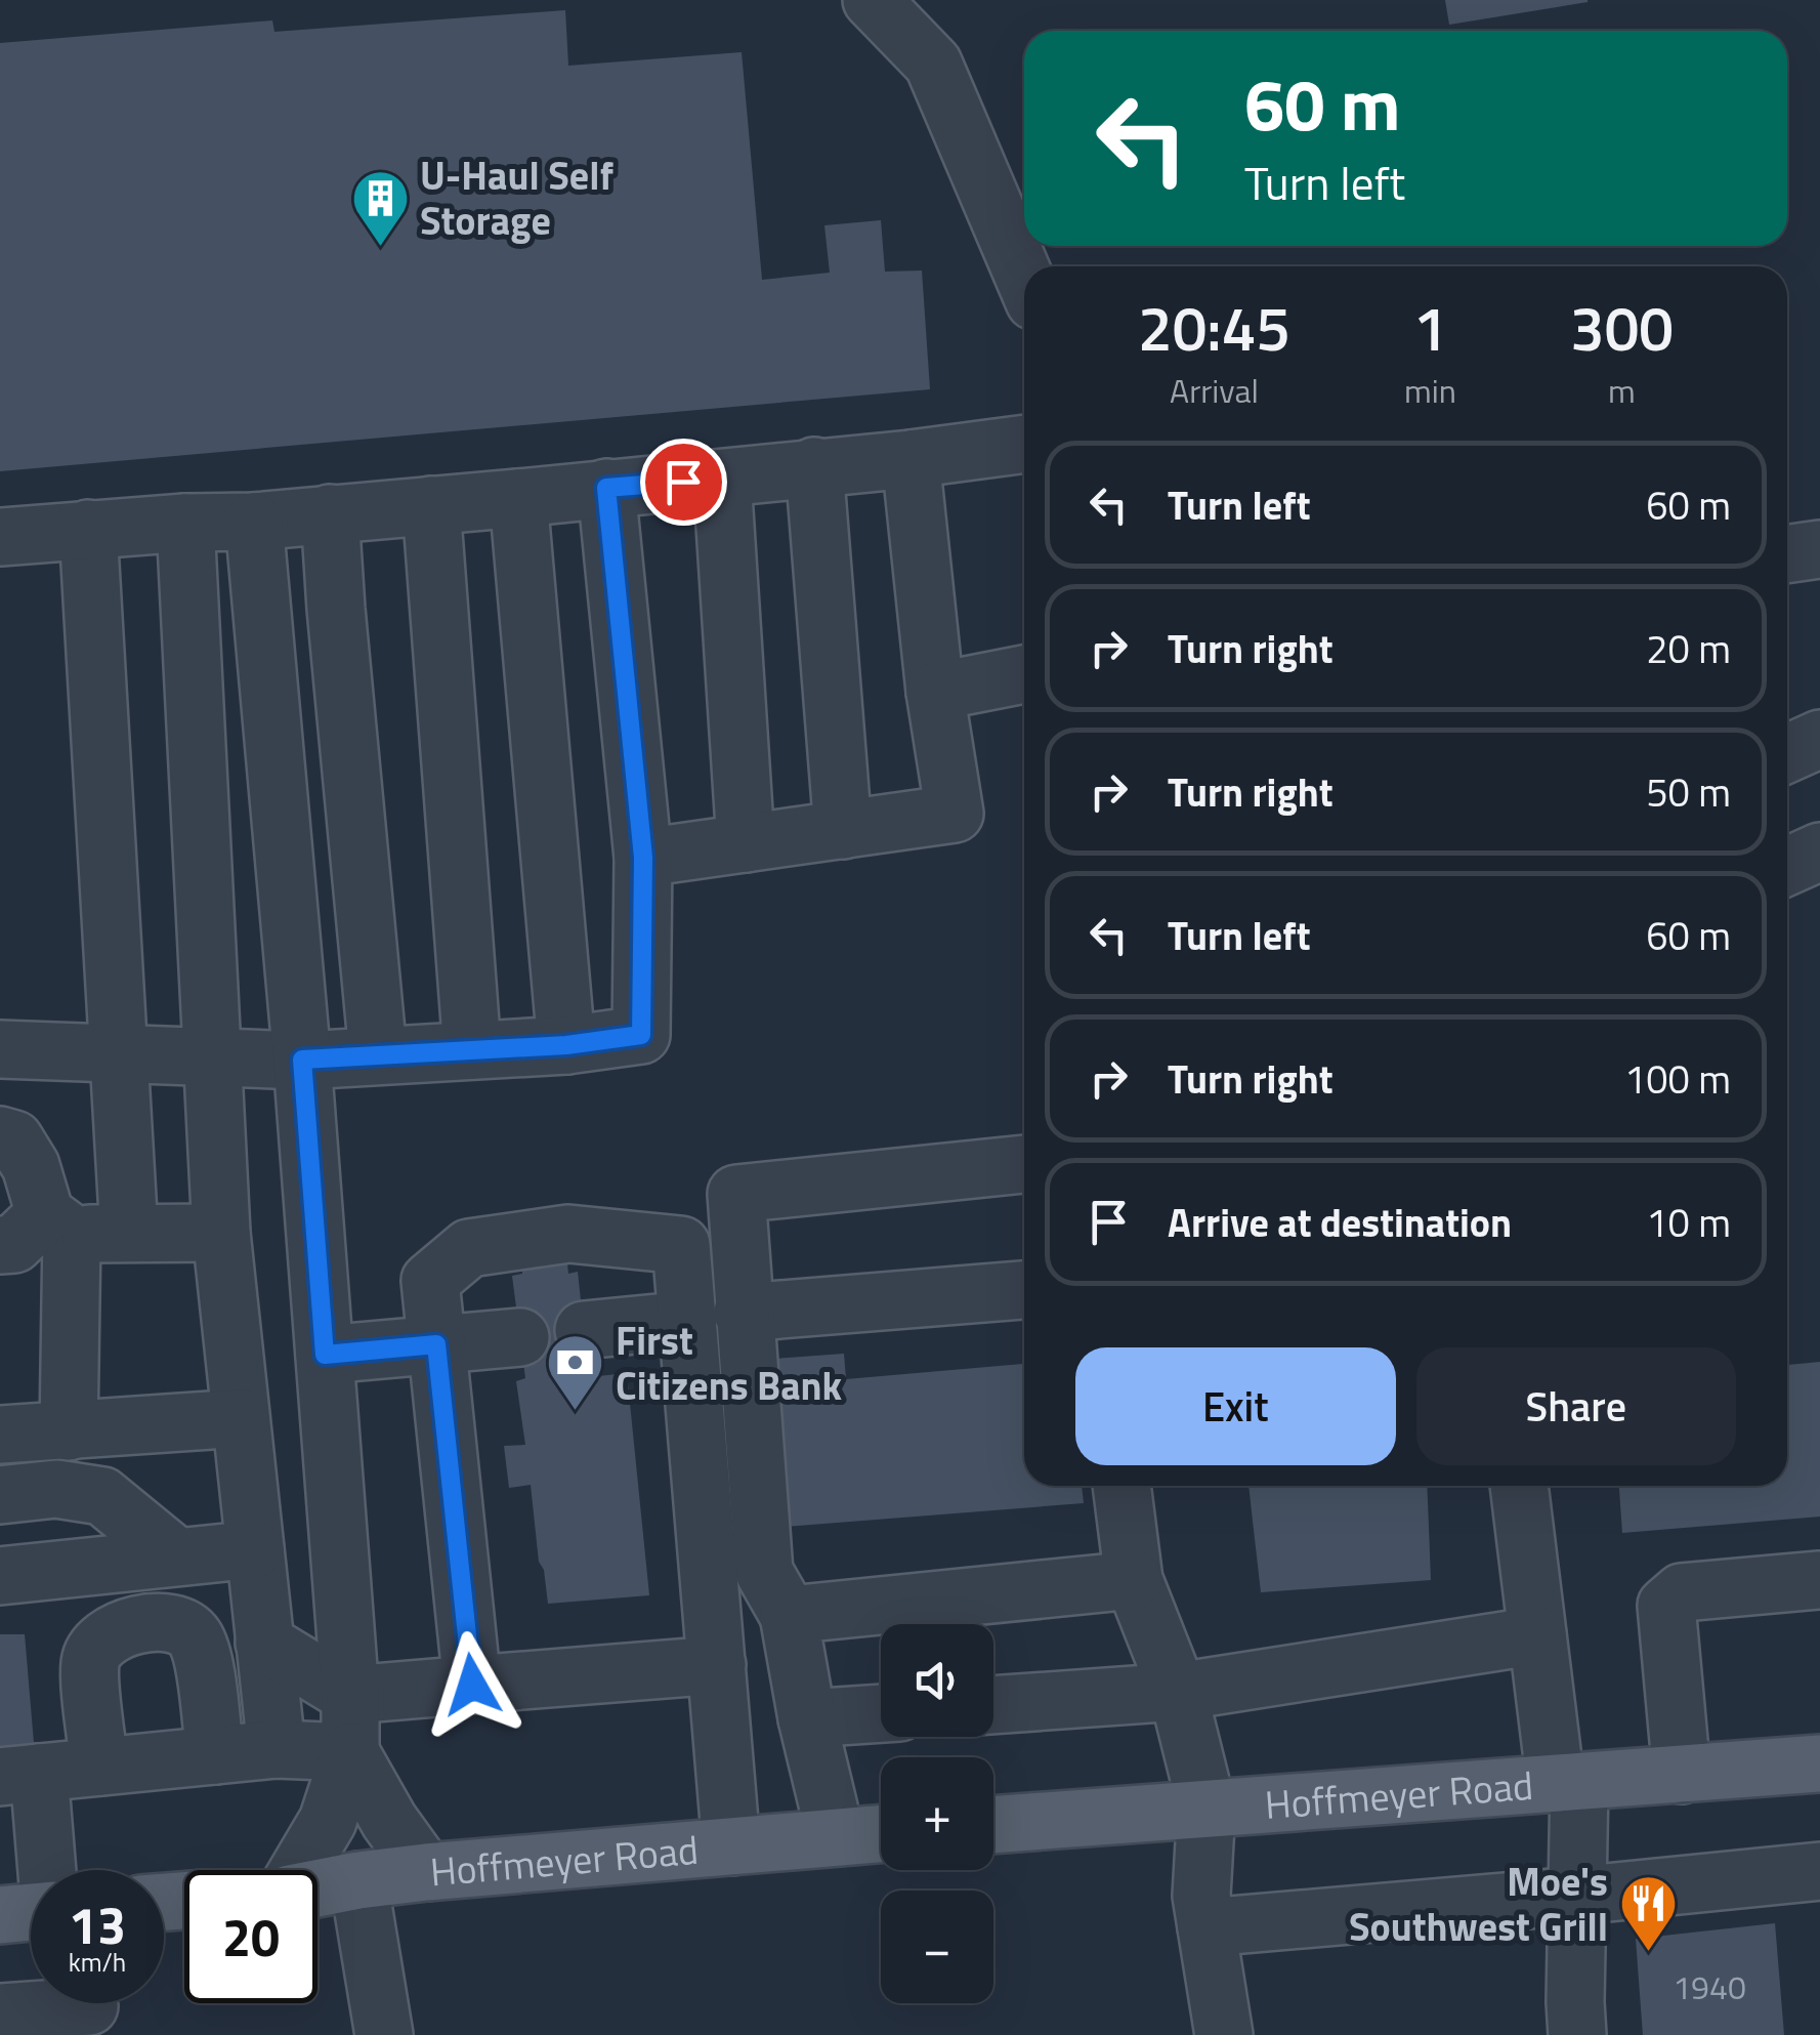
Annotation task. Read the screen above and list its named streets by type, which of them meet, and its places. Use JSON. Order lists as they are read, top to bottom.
{
  "streets": {
    "main road": ["Hoffmeyer Road"]
  },
  "places": {
    "building": ["U-Haul Self Storage"],
    "bank": ["First Citizens Bank"],
    "restaurant": ["Moe's Southwest Grill"]
  },
  "house_numbers": ["1940"],
  "page": {
    "turn": ["60 m", "Turn left"],
    "eta": [
      "20:45",
      "Arrival",
      "1",
      "min",
      "300",
      "m"
    ],
    "list": [
      {
        "name": "Turn left",
        "value": "60 m"
      },
      {
        "name": "Turn right",
        "value": "20 m"
      },
      {
        "name": "Turn right",
        "value": "50 m"
      },
      {
        "name": "Turn left",
        "value": "60 m"
      },
      {
        "name": "Turn right",
        "value": "100 m"
      },
      {
        "name": "Arrive at destination",
        "value": "10 m"
      }
    ],
    "buttons": ["Exit", "Share"],
    "map_buttons": ["+", "−"],
    "speed": "13 km/h",
    "limit": "20"
  }
}
